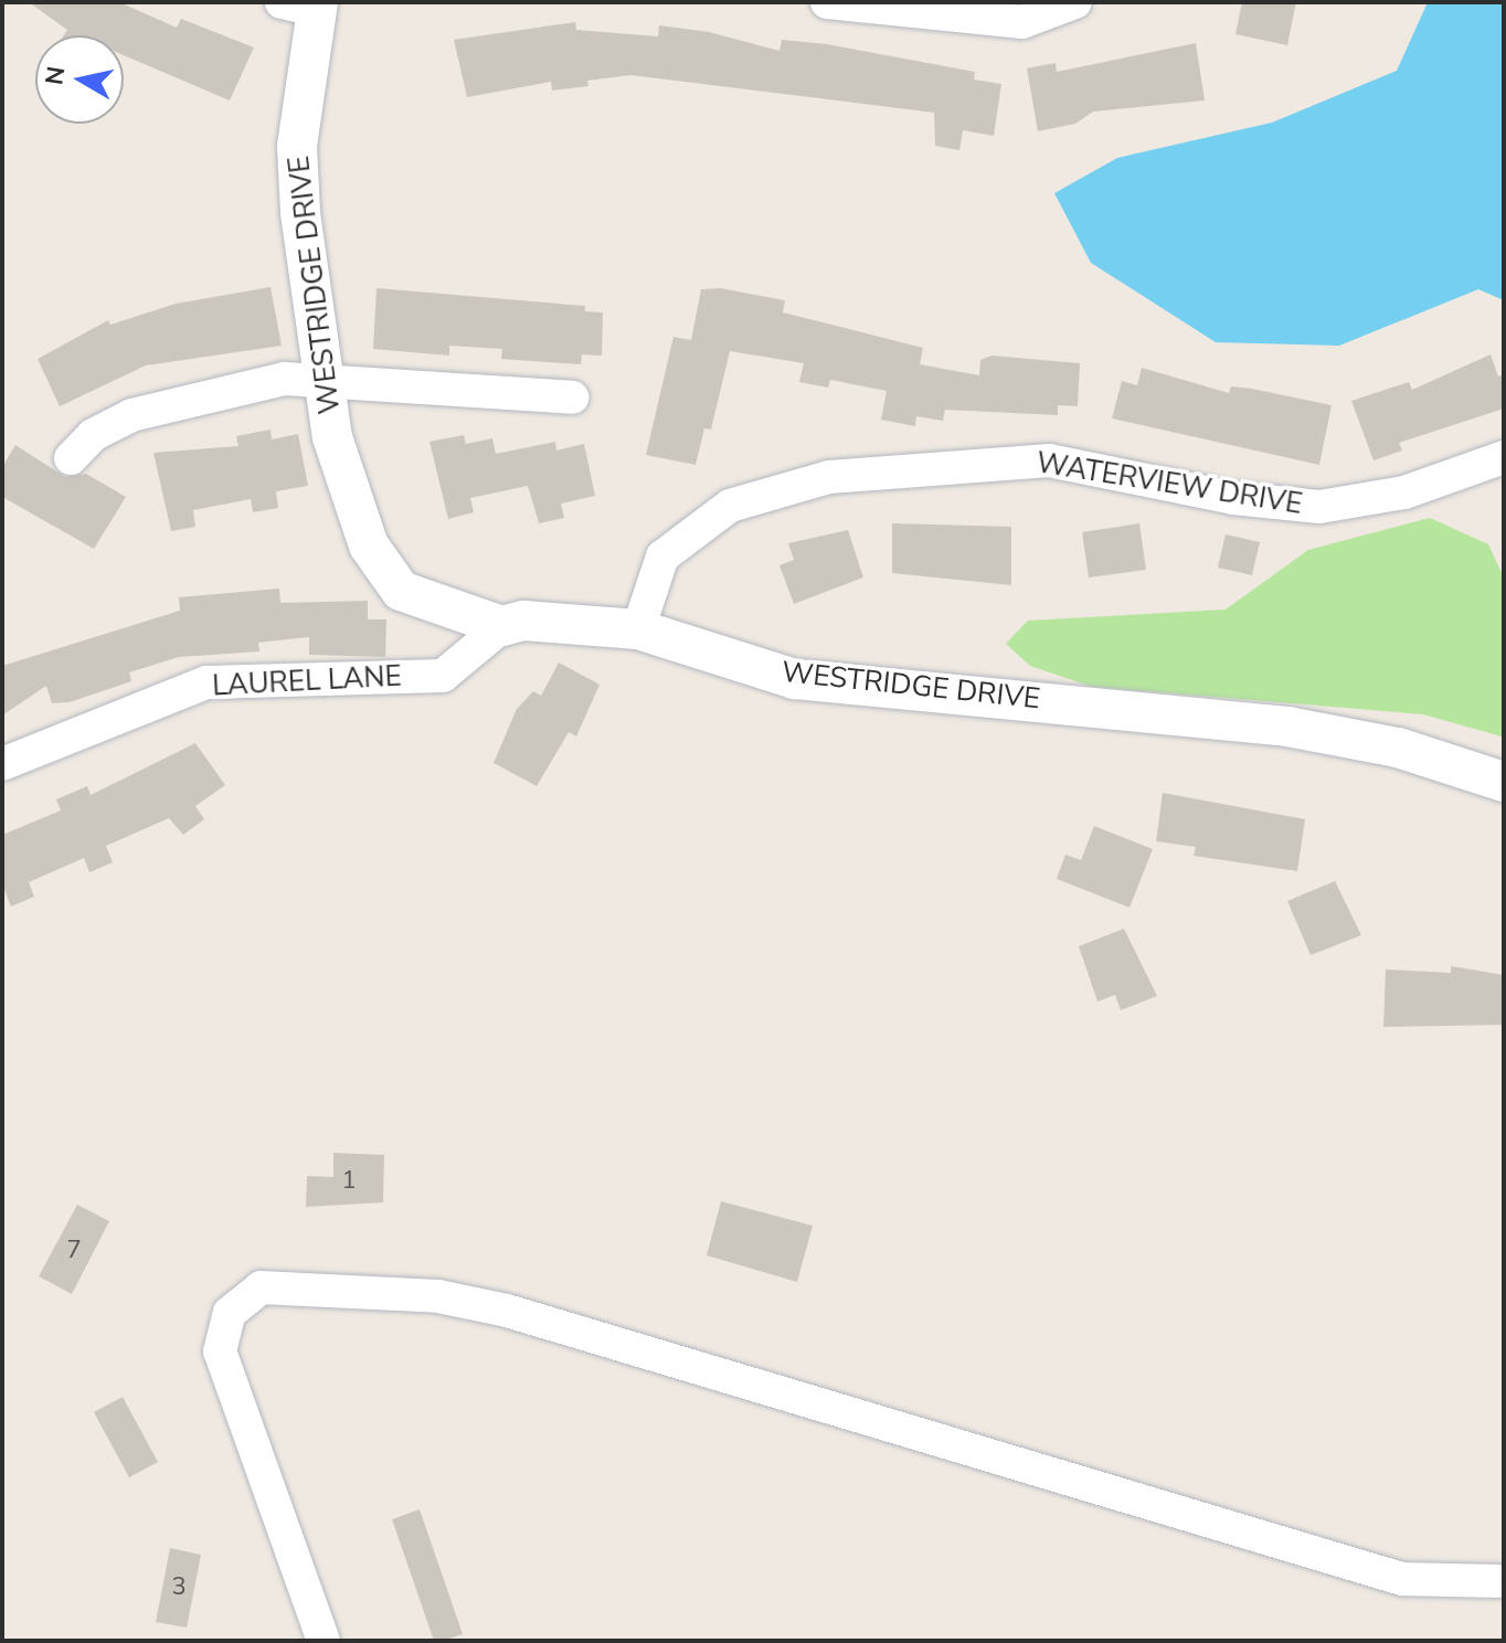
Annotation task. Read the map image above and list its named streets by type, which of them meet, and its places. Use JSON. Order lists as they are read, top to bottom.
{
  "streets": {
    "street": ["WESTRIDGE DRIVE", "WATERVIEW DRIVE", "LAUREL LANE"]
  },
  "crossings": [
    ["WESTRIDGE DRIVE", "WATERVIEW DRIVE"],
    ["WESTRIDGE DRIVE", "LAUREL LANE"]
  ],
  "house_numbers": ["1", "7", "3"],
  "north": "left"
}
